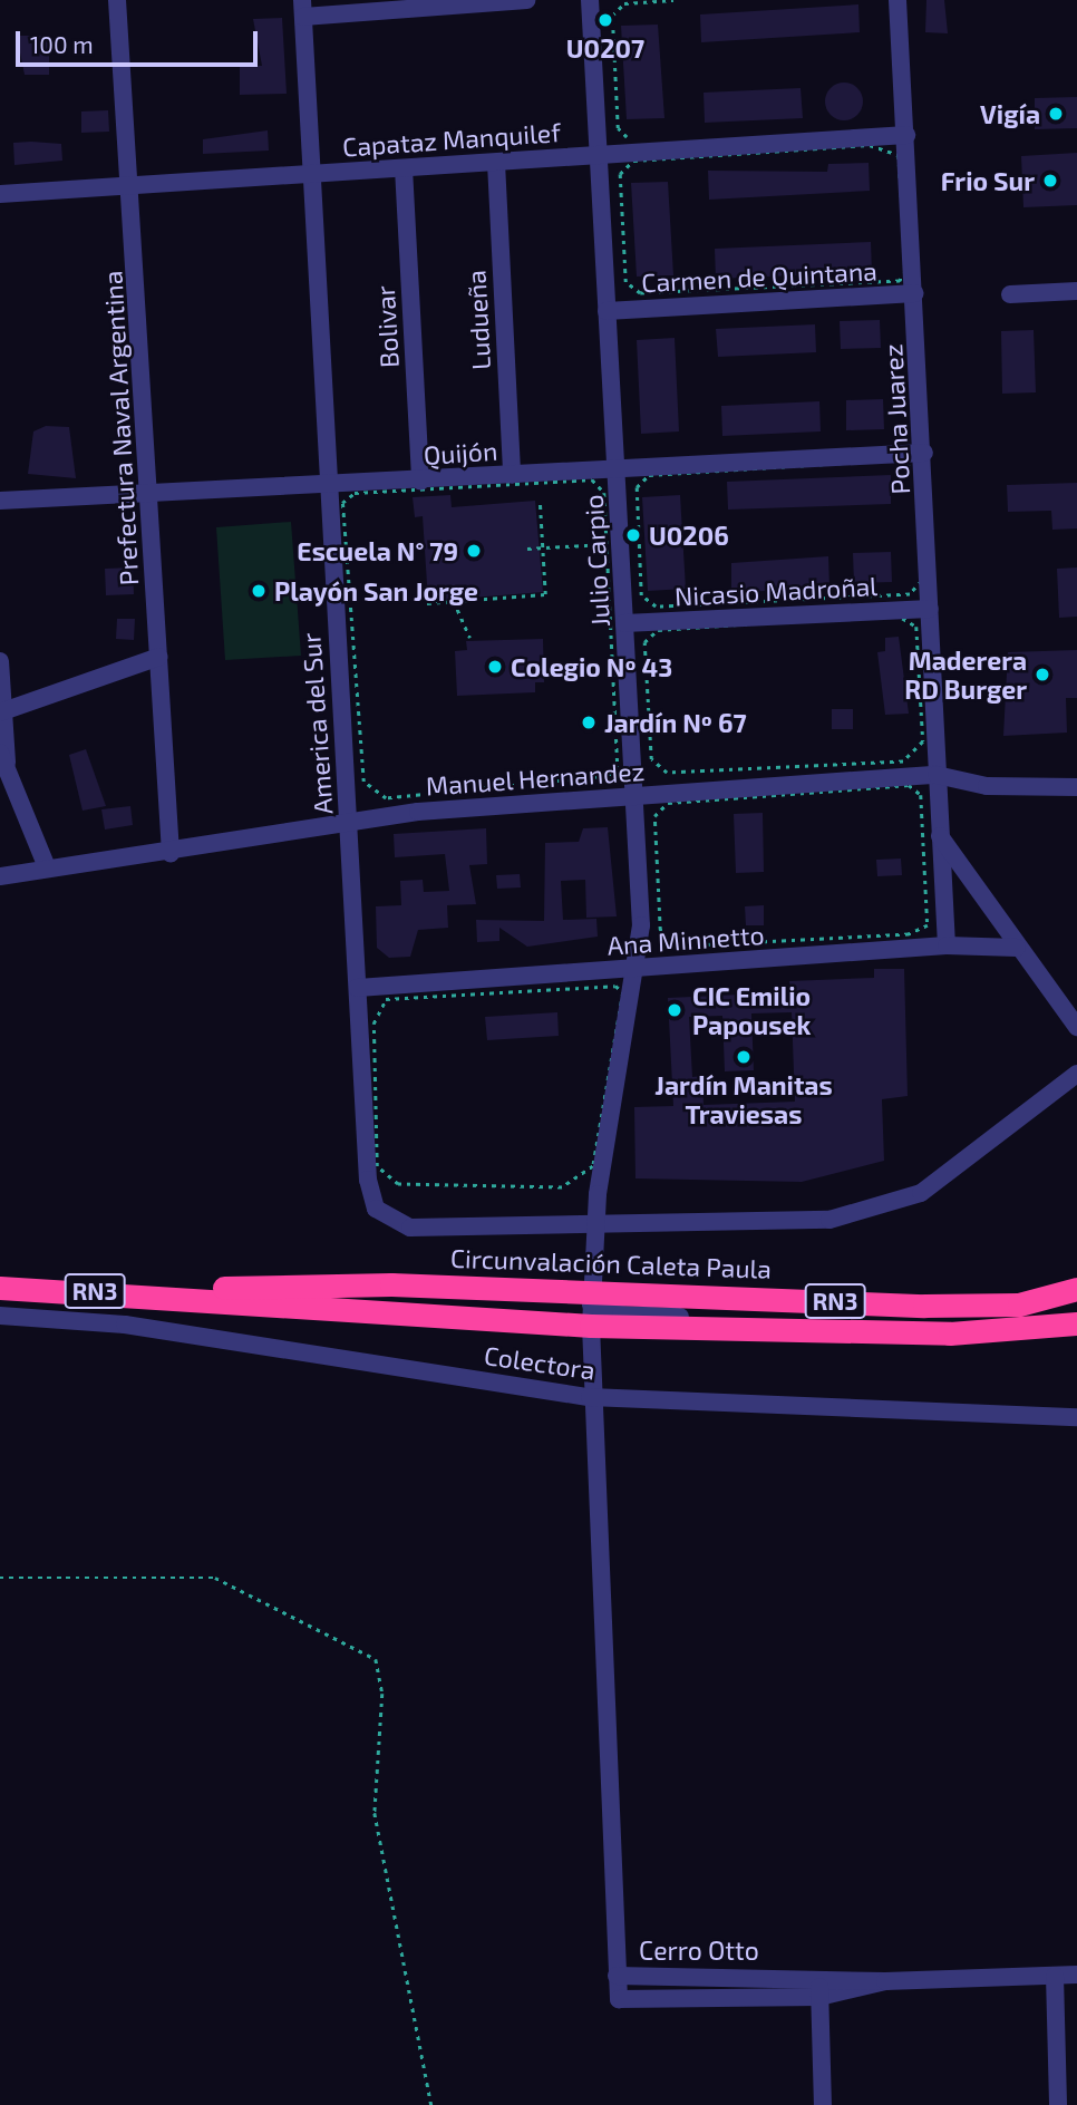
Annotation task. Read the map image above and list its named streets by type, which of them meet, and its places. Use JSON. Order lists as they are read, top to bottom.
{
  "streets": {
    "highway": ["Circunvalación Caleta Paula", "RN3"],
    "street": [
      "Capataz Manquilef",
      "Carmen de Quintana",
      "Ludueña",
      "Bolivar",
      "Pocha Juarez",
      "Prefectura Naval Argentina",
      "Quijón",
      "Julio Carpio",
      "Nicasio Madroñal",
      "America del Sur",
      "Manuel Hernandez",
      "Ana Minnetto",
      "Colectora",
      "Cerro Otto"
    ]
  },
  "crossings": [
    ["Capataz Manquilef", "Ludueña"],
    ["Capataz Manquilef", "Bolivar"],
    ["Capataz Manquilef", "Pocha Juarez"],
    ["Capataz Manquilef", "Prefectura Naval Argentina"],
    ["Capataz Manquilef", "Julio Carpio"],
    ["Capataz Manquilef", "America del Sur"],
    ["Carmen de Quintana", "Pocha Juarez"],
    ["Carmen de Quintana", "Julio Carpio"],
    ["Ludueña", "Quijón"],
    ["Bolivar", "Quijón"],
    ["Pocha Juarez", "Quijón"],
    ["Pocha Juarez", "Nicasio Madroñal"],
    ["Pocha Juarez", "Manuel Hernandez"],
    ["Pocha Juarez", "Ana Minnetto"],
    ["Prefectura Naval Argentina", "Quijón"],
    ["Prefectura Naval Argentina", "Manuel Hernandez"],
    ["Quijón", "Julio Carpio"],
    ["Quijón", "America del Sur"],
    ["Julio Carpio", "Nicasio Madroñal"],
    ["Julio Carpio", "America del Sur"],
    ["Julio Carpio", "Manuel Hernandez"],
    ["Julio Carpio", "Ana Minnetto"],
    ["Julio Carpio", "Circunvalación Caleta Paula"],
    ["Julio Carpio", "Colectora"],
    ["Julio Carpio", "Cerro Otto"],
    ["America del Sur", "Manuel Hernandez"],
    ["America del Sur", "Ana Minnetto"]
  ],
  "places": [
    "U0207",
    "Vigía",
    "Frio Sur",
    "U0206",
    "Escuela N° 79",
    "Playón San Jorge",
    "Colegio Nº 43",
    "Maderera RD Burger",
    "Jardín Nº 67",
    "CIC Emilio Papousek",
    "Jardín Manitas Traviesas"
  ],
  "scale_bar": "100 m"
}
